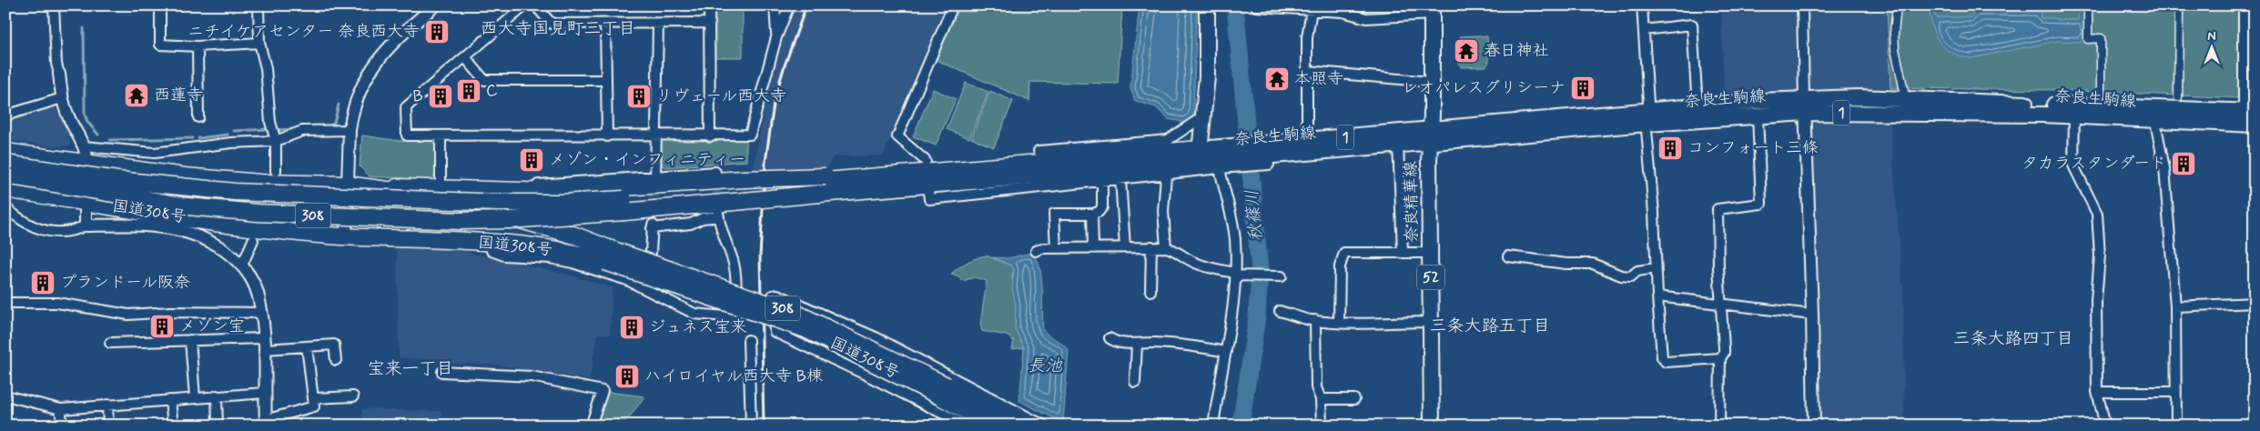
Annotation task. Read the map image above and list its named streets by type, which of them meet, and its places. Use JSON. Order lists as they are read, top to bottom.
{
  "streets": {
    "highway": ["国道308号", "308"],
    "main road": [
      "奈良生駒線",
      "1",
      "奈良精華線",
      "52"
    ]
  },
  "crossings": [
    ["奈良生駒線", "奈良精華線"],
    ["奈良生駒線", "国道308号"],
    ["国道308号", "308"]
  ],
  "districts": [
    "西大寺国見町三丁目",
    "三条大路五丁目",
    "三条大路四丁目",
    "宝来一丁目"
  ],
  "water": ["秋篠川", "長池"],
  "places": {
    "building": [
      "ニチイケアセンター 奈良西大寺",
      "レオパレスグリシーナ",
      "C",
      "B",
      "リヴェール西大寺",
      "コンフォート三條",
      "メゾン・インフィニティー",
      "タカラスタンダード",
      "プランドール阪奈",
      "メゾン宝",
      "ジュネス宝来",
      "ハイロイヤル西大寺 B棟"
    ],
    "temple": ["春日神社", "本照寺", "西蓮寺"]
  },
  "north": "top"
}
